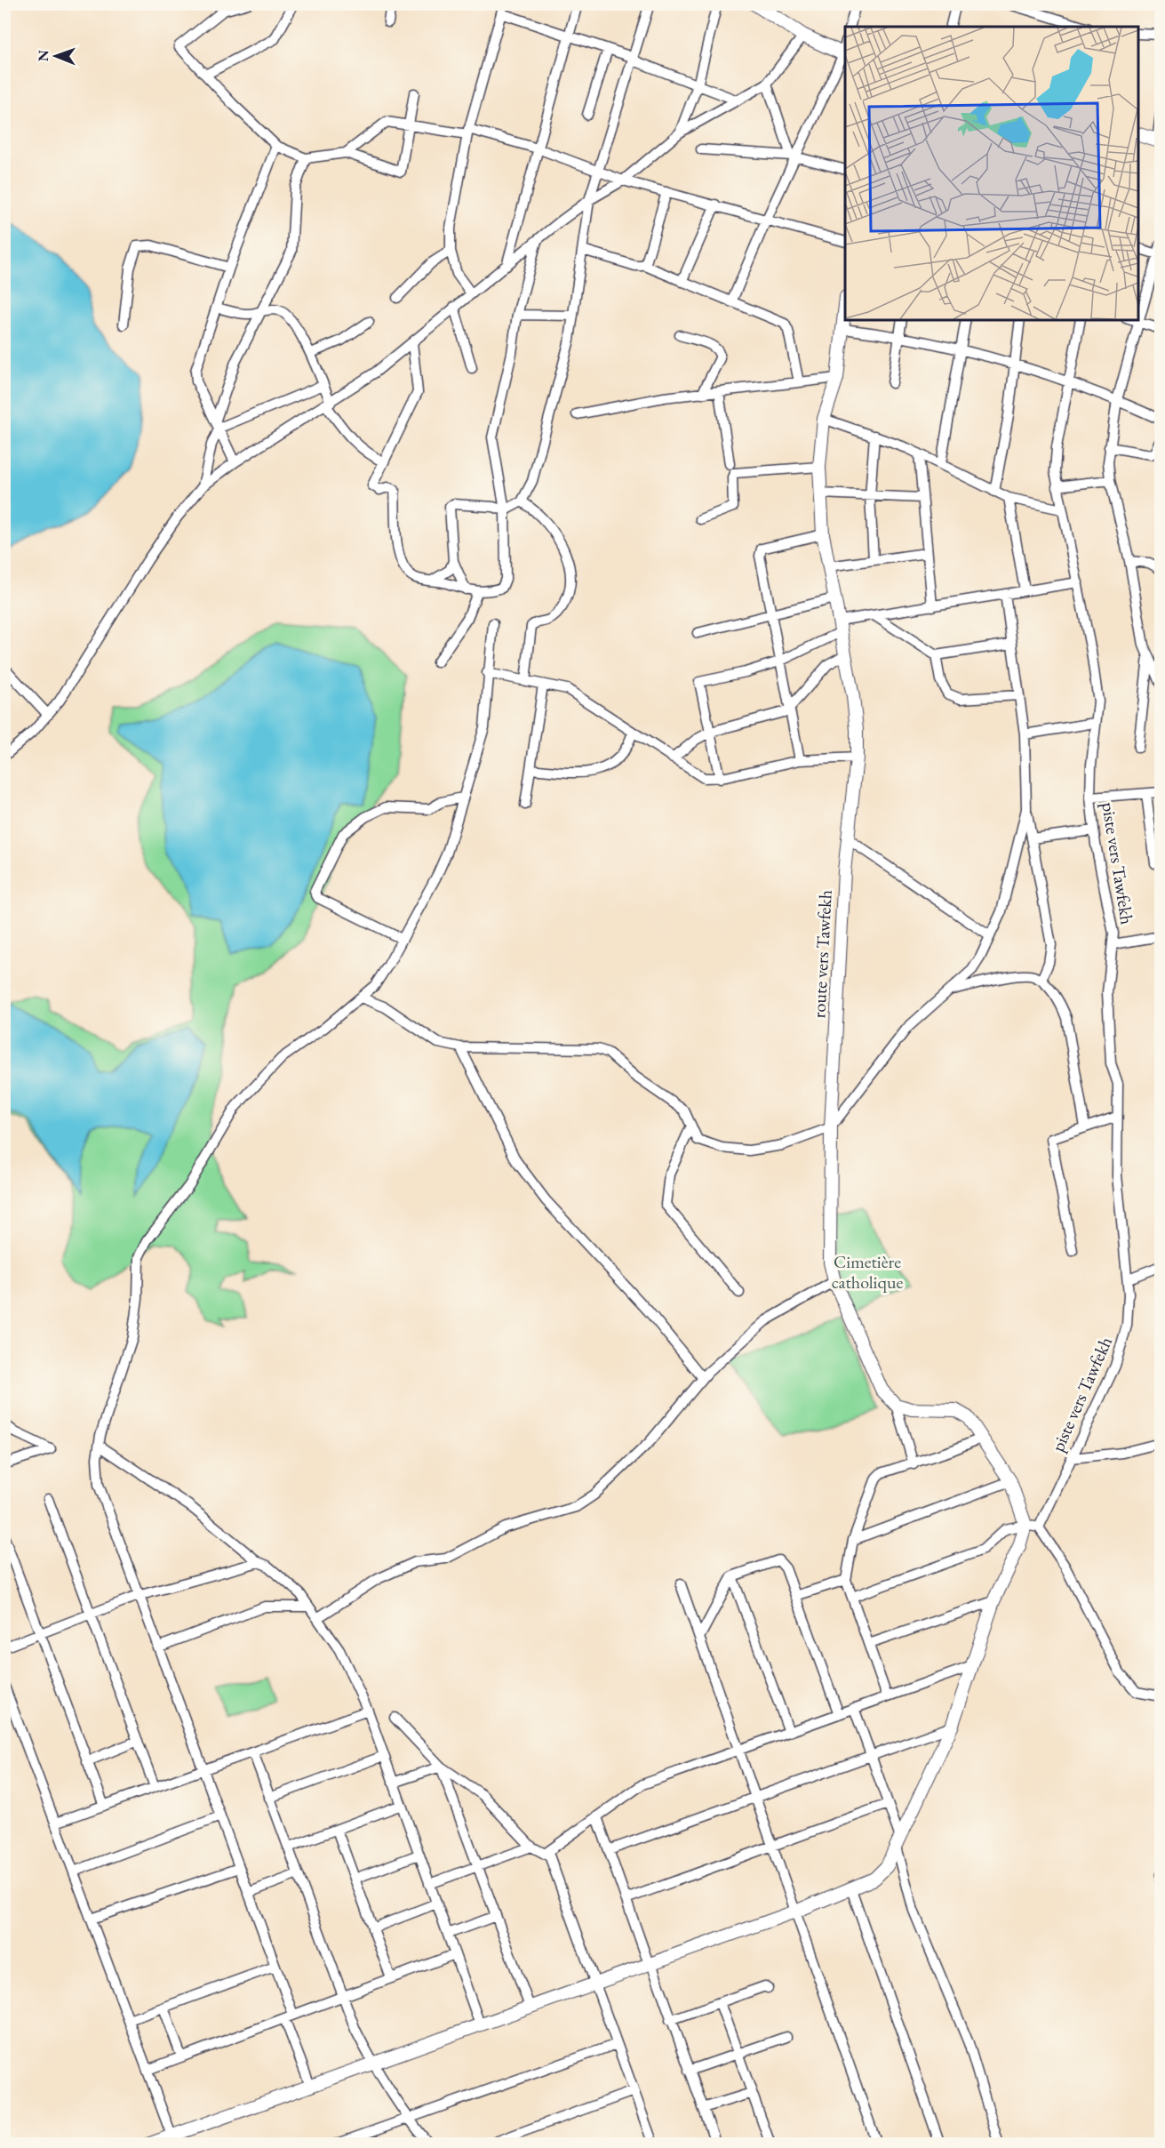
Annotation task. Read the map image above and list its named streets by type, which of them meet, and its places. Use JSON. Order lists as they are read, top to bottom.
{
  "streets": {
    "street": ["piste vers Tawfekh", "route vers Tawfekh"]
  },
  "parks": ["Cimetière catholique"],
  "north": "left"
}
